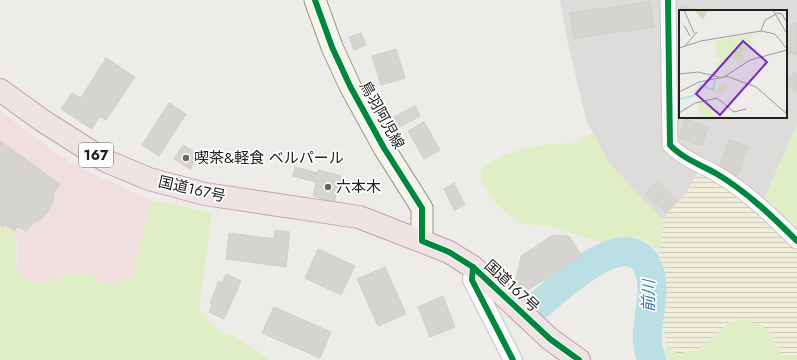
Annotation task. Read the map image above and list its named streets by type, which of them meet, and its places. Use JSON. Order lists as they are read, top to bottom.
{
  "streets": {
    "highway": ["167", "国道167号"],
    "main road": ["鳥羽阿児線"]
  },
  "crossings": [
    ["鳥羽阿児線", "国道167号"]
  ],
  "water": ["前川"],
  "places": ["喫茶&軽食 ベルパール", "六本木"]
}
